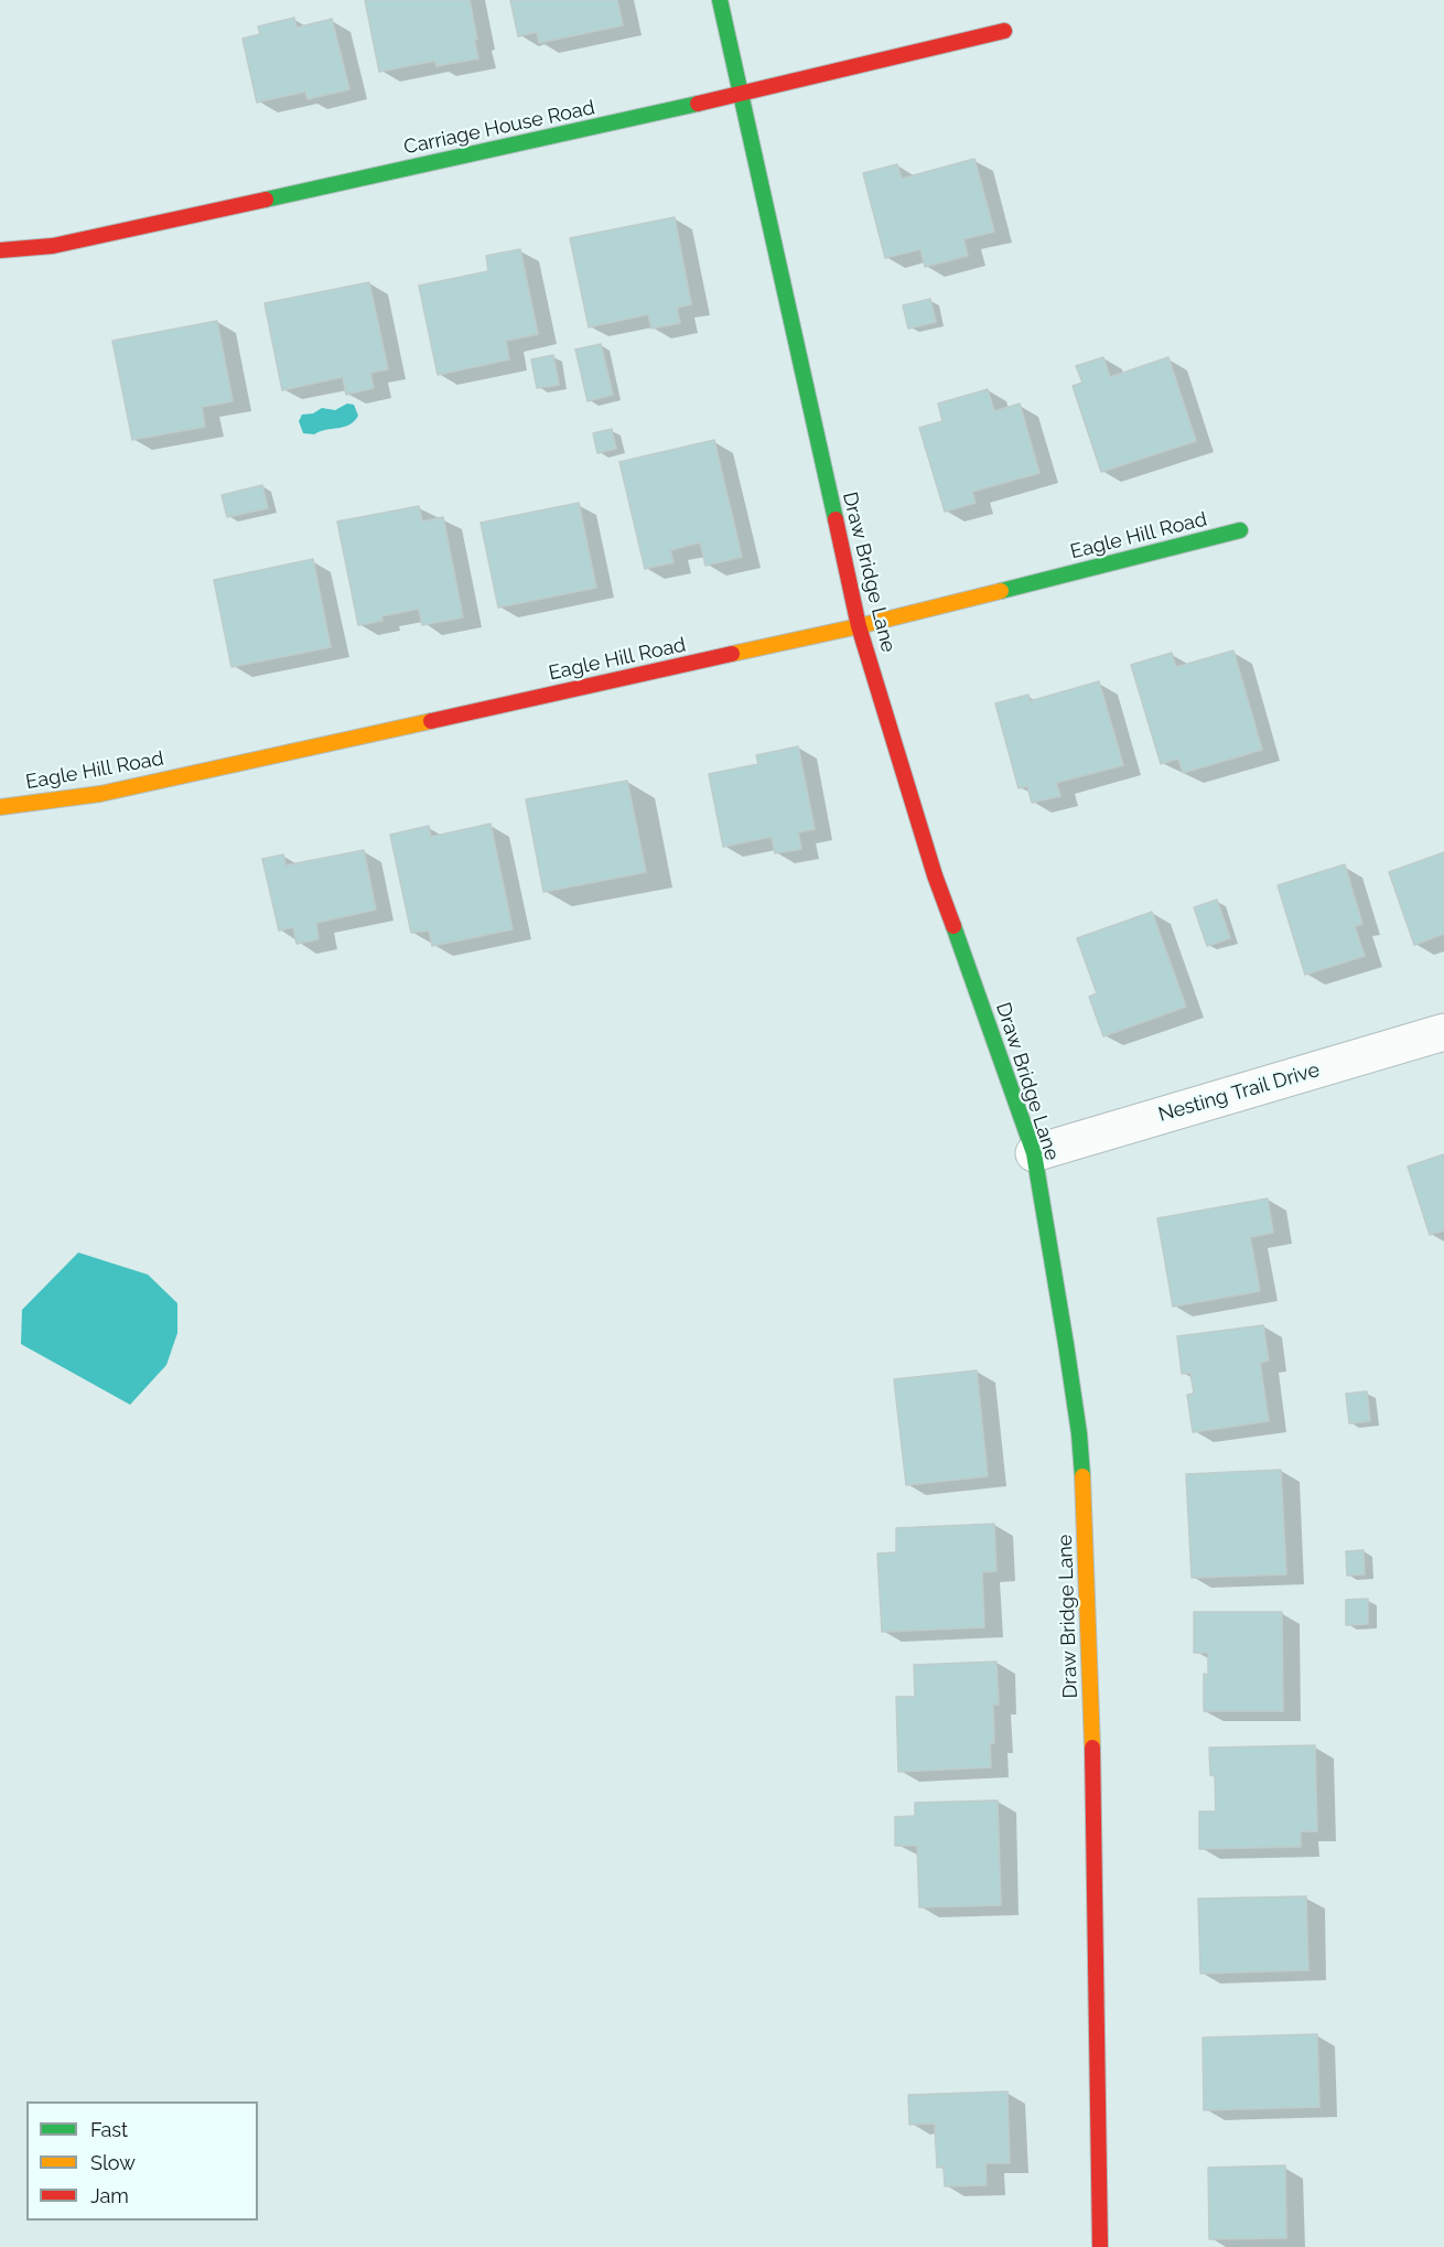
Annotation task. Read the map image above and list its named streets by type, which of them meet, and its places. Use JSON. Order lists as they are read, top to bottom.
{
  "streets": {
    "street": [
      "Carriage House Road",
      "Eagle Hill Road",
      "Draw Bridge Lane",
      "Nesting Trail Drive"
    ]
  },
  "crossings": [
    ["Carriage House Road", "Draw Bridge Lane"],
    ["Eagle Hill Road", "Draw Bridge Lane"],
    ["Draw Bridge Lane", "Nesting Trail Drive"]
  ],
  "legend": ["Fast", "Slow", "Jam"]
}
